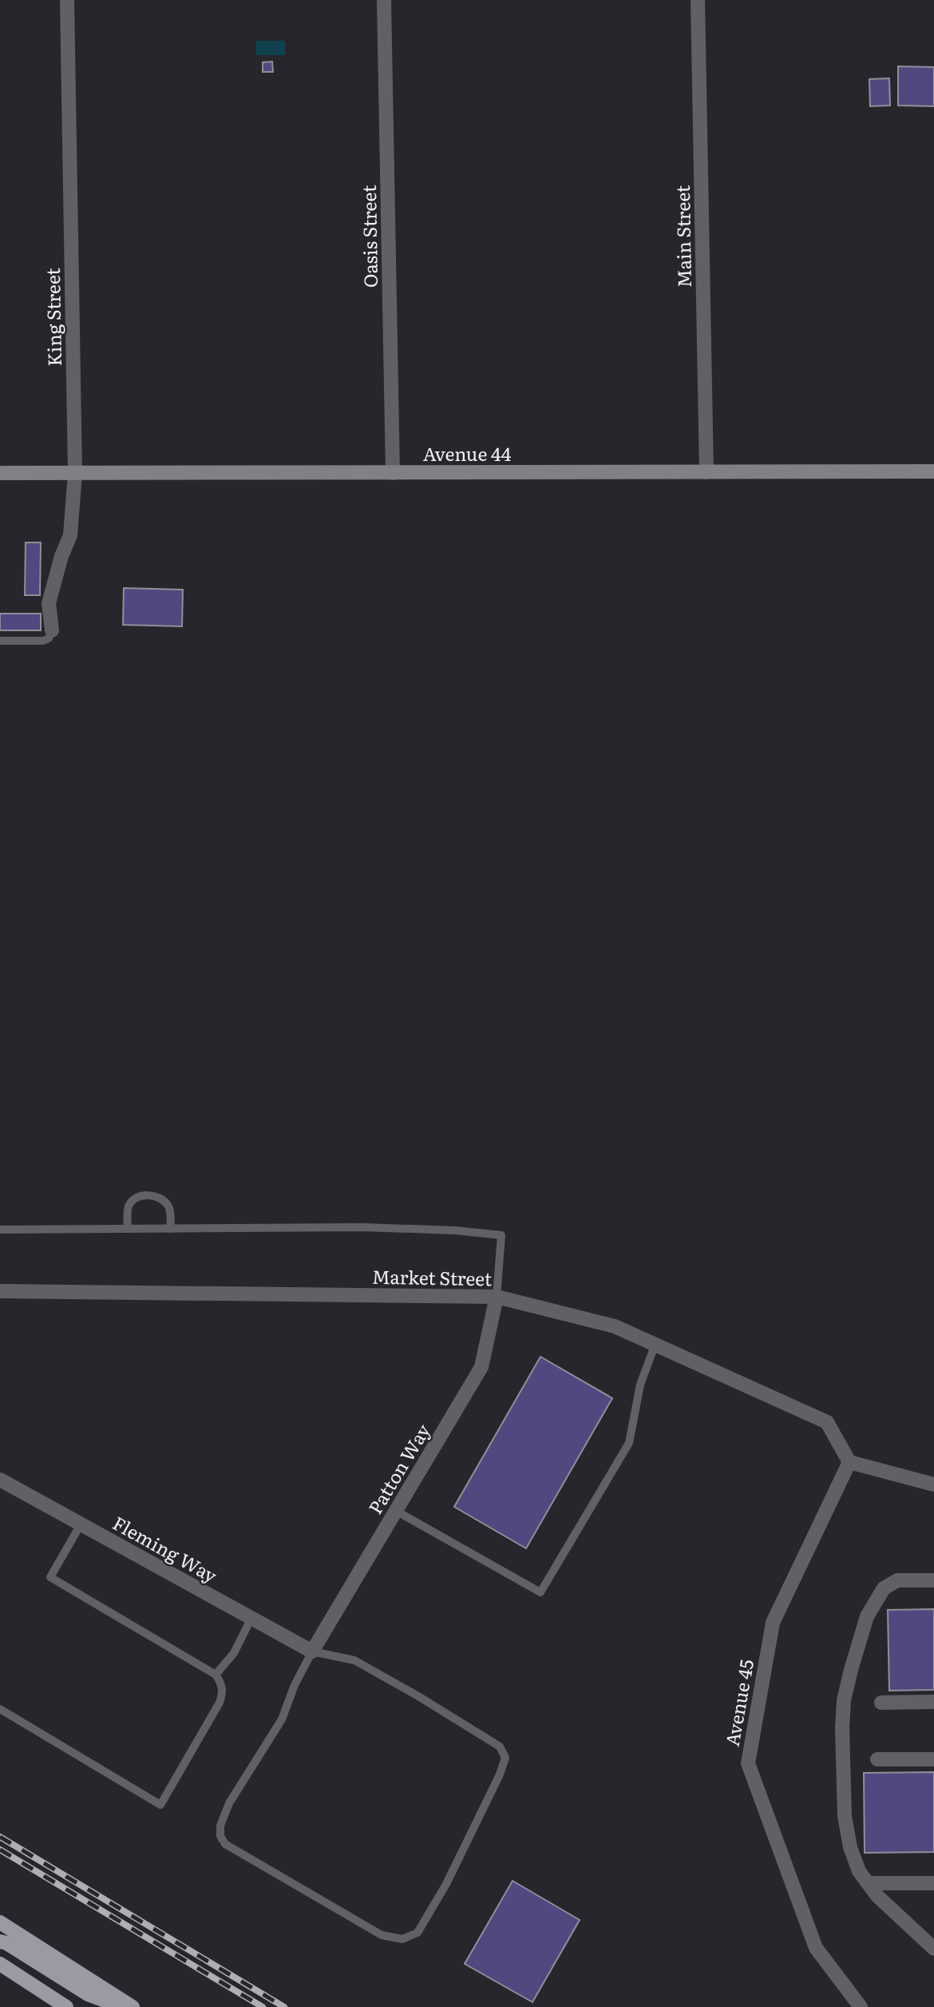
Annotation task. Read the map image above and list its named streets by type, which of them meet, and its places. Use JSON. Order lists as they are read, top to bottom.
{
  "streets": {
    "street": [
      "Oasis Street",
      "Main Street",
      "King Street",
      "Avenue 44",
      "Market Street",
      "Patton Way",
      "Fleming Way",
      "Avenue 45"
    ]
  },
  "crossings": [
    ["Oasis Street", "Avenue 44"],
    ["Main Street", "Avenue 44"],
    ["King Street", "Avenue 44"],
    ["Market Street", "Patton Way"],
    ["Market Street", "Avenue 45"],
    ["Patton Way", "Fleming Way"]
  ]
}
